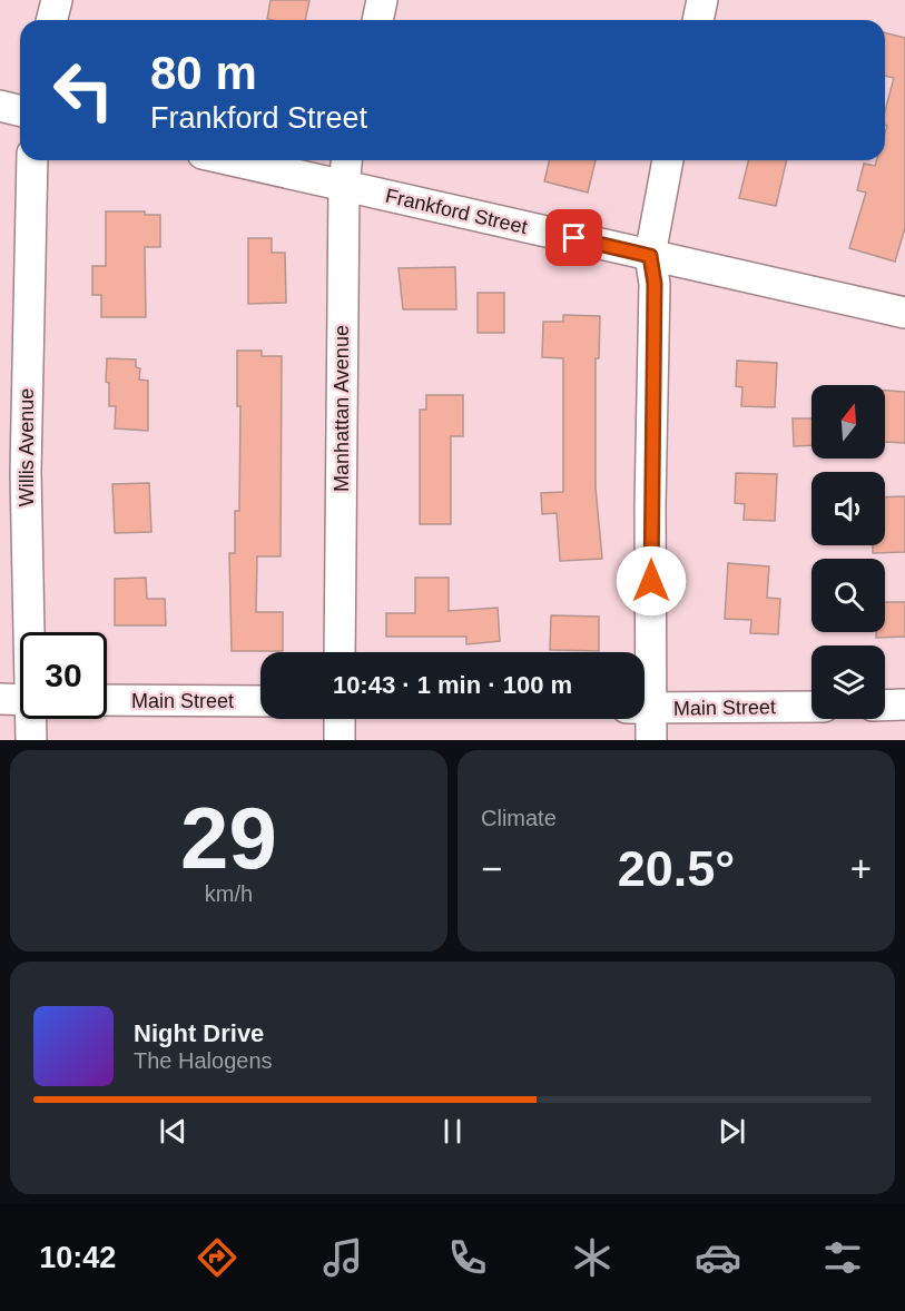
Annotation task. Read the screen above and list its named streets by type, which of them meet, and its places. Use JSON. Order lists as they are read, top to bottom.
{
  "streets": {
    "street": [
      "Frankford Street",
      "Manhattan Avenue",
      "Willis Avenue",
      "Main Street"
    ]
  },
  "crossings": [
    ["Frankford Street", "Manhattan Avenue"]
  ],
  "north": "top",
  "page": {
    "turn": ["80 m", "Frankford Street"],
    "limit": "30",
    "trip": "10:43 · 1 min · 100 m",
    "tile": [
      ["29", "km/h"],
      "Climate"
    ],
    "heat": ["−", "20.5°", "+"],
    "song": ["Night Drive", "The Halogens"],
    "tabs": "10:42"
  }
}
